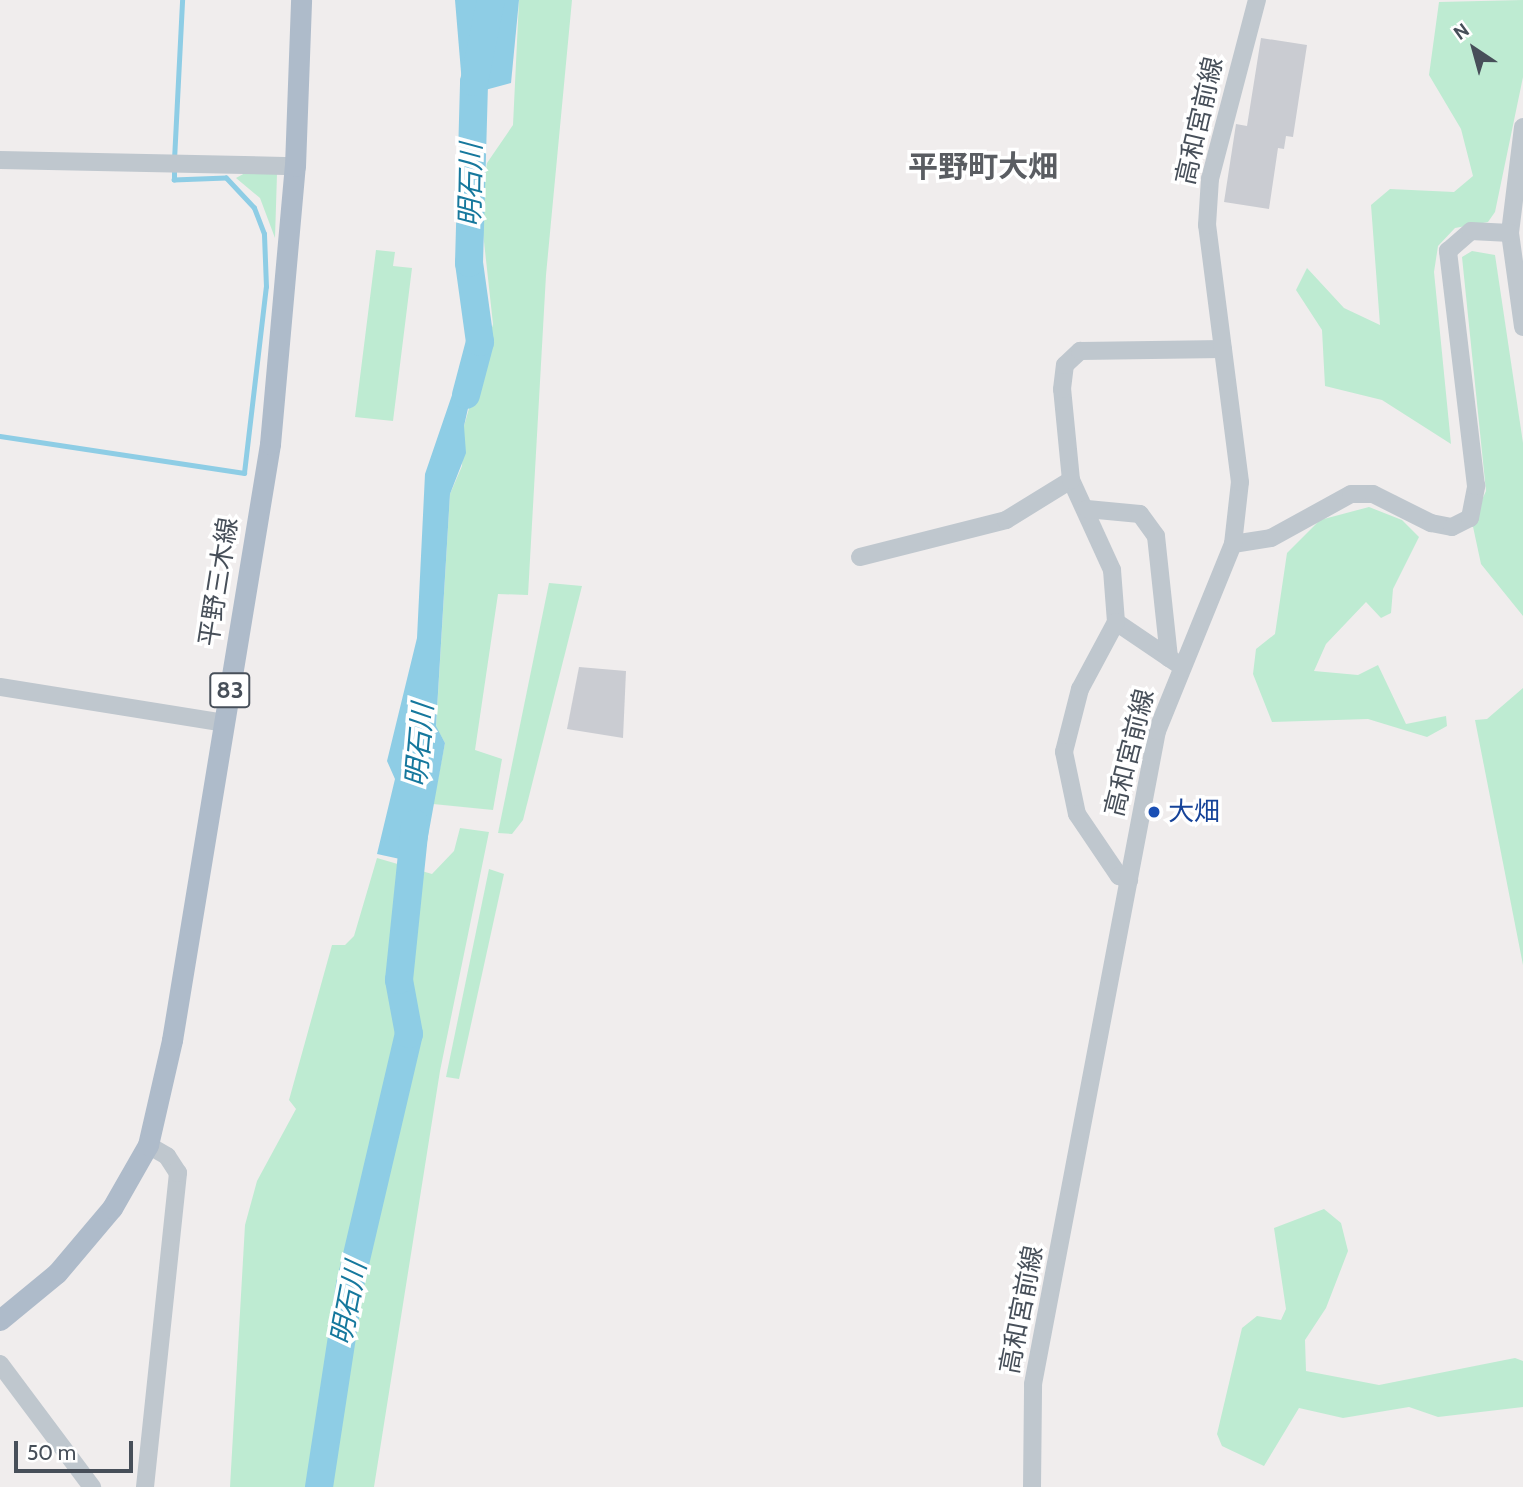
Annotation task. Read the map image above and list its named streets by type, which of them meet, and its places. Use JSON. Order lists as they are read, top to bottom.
{
  "streets": {
    "main road": ["平野三木線", "83"],
    "street": ["高和宮前線"]
  },
  "districts": ["平野町大畑"],
  "water": ["明石川"],
  "places": ["大畑"],
  "scale_bar": "50 m",
  "north": "top left"
}
